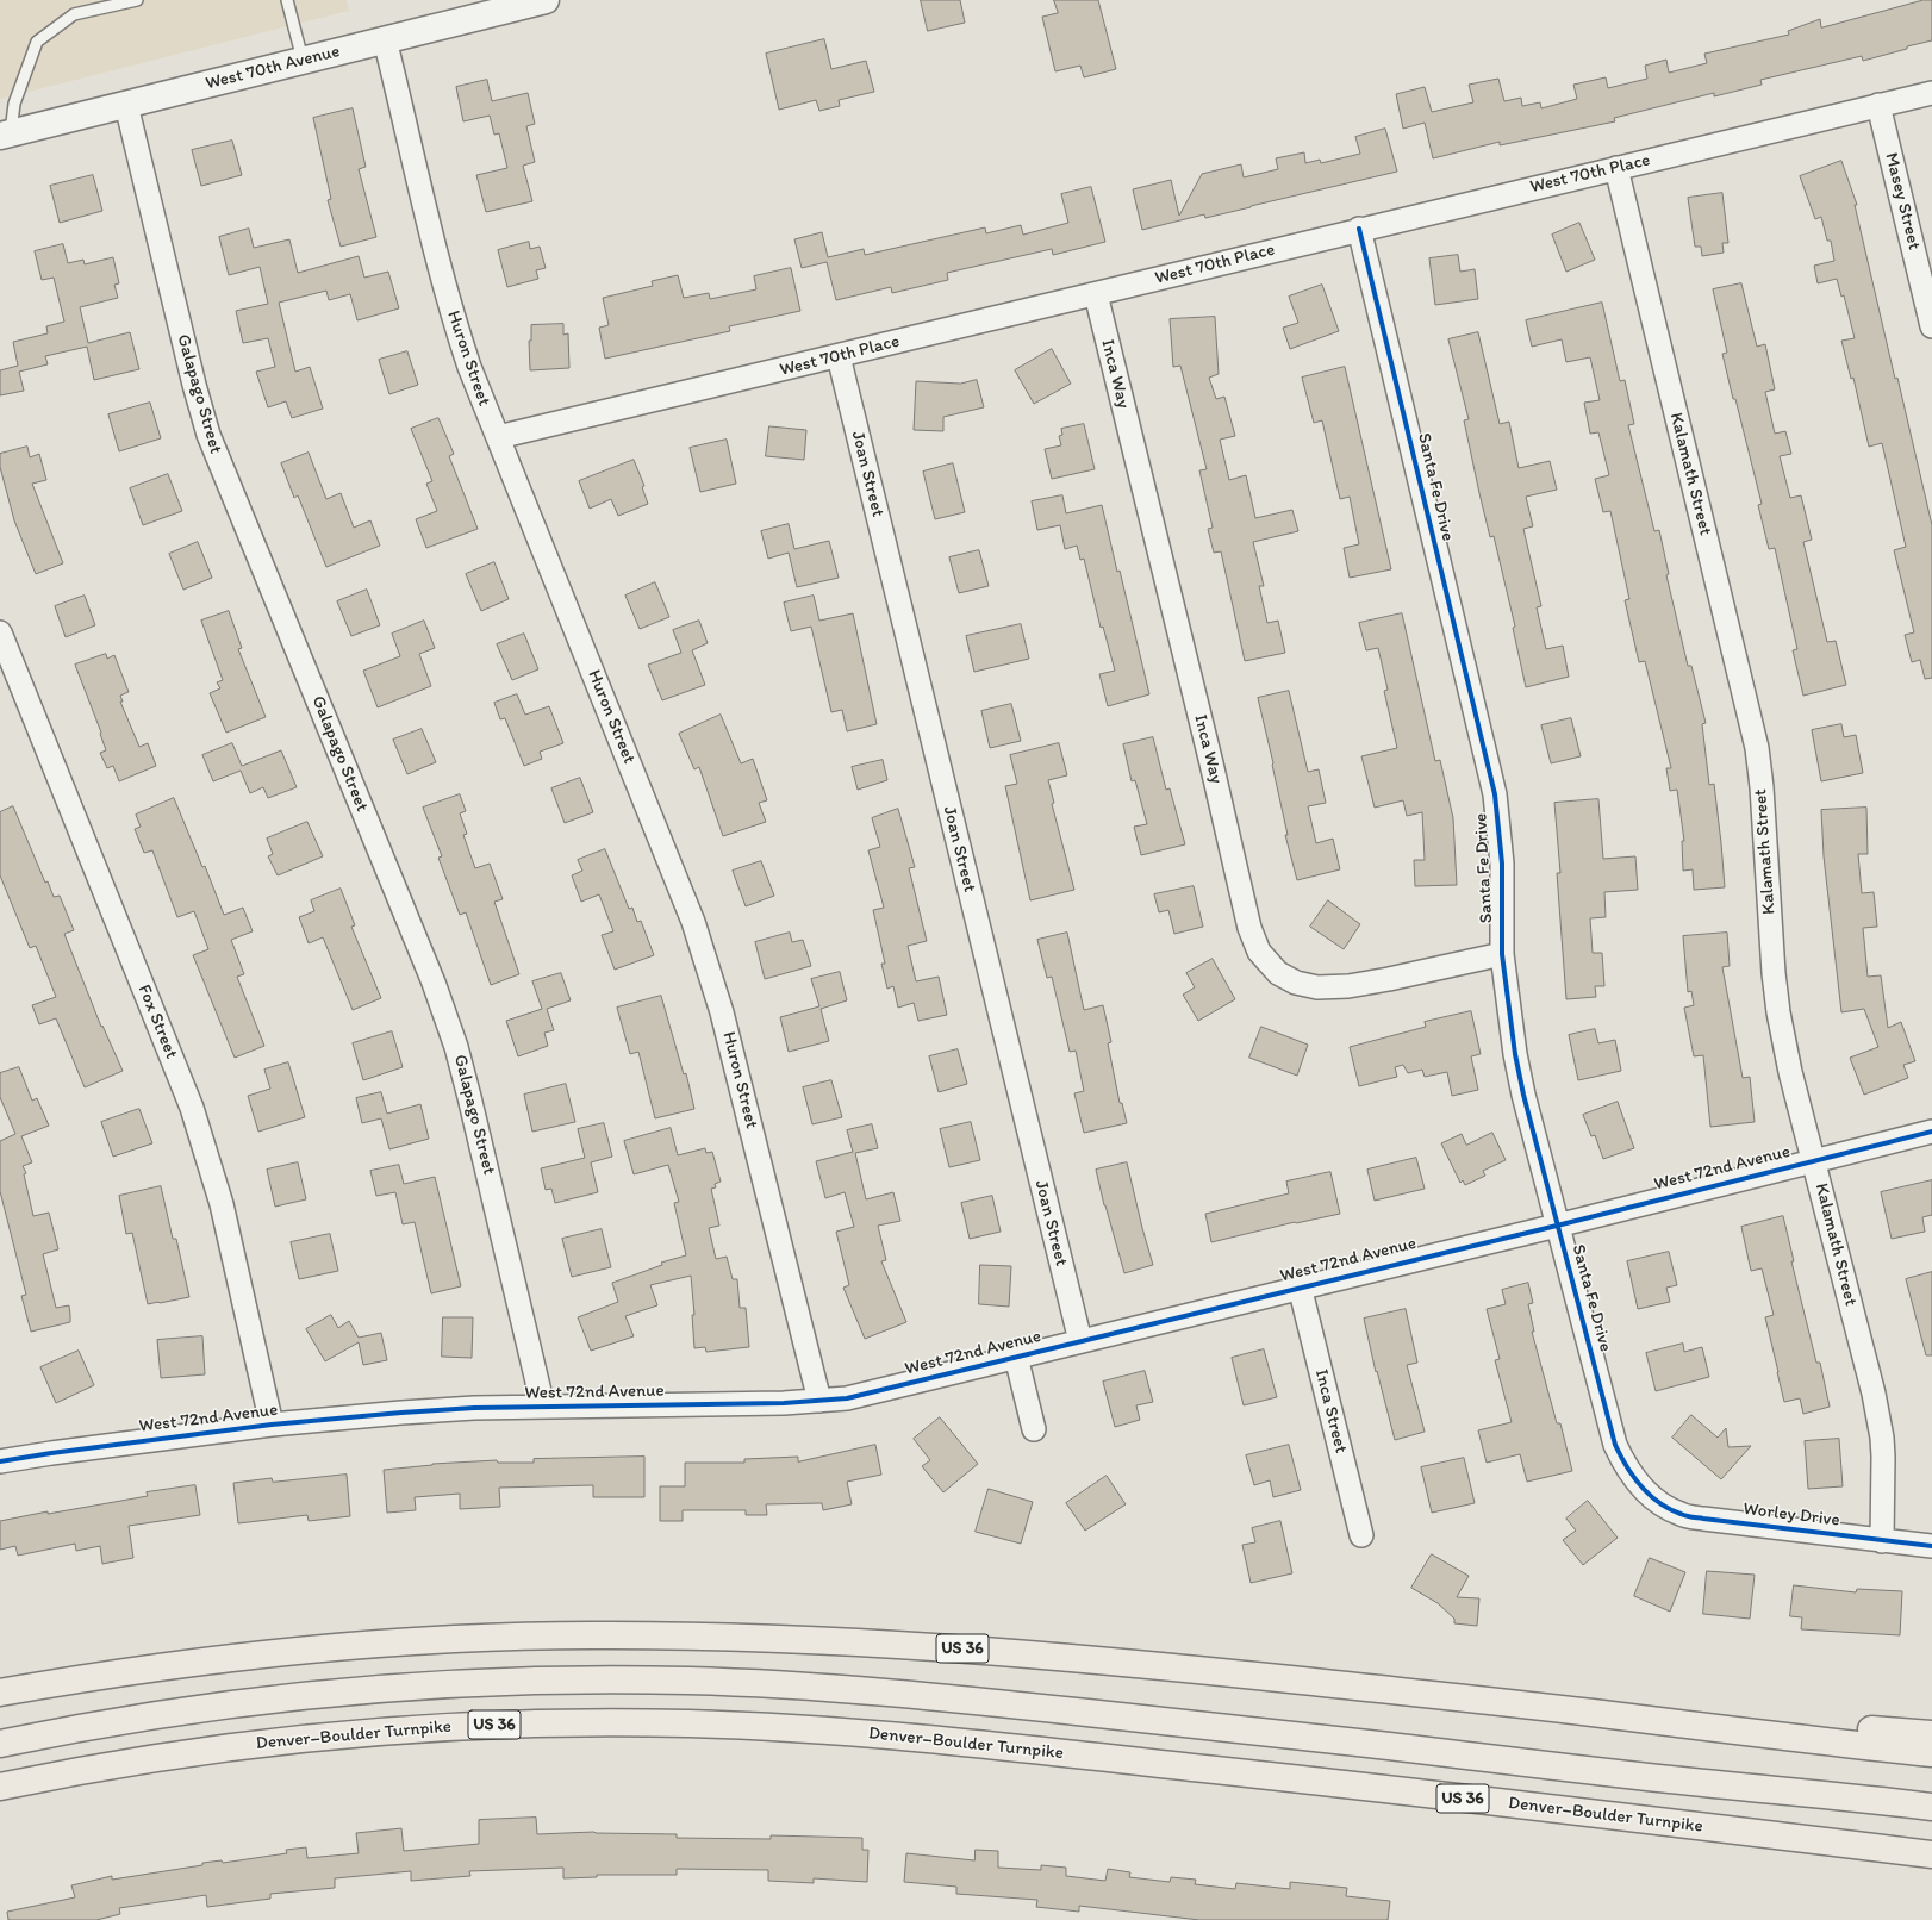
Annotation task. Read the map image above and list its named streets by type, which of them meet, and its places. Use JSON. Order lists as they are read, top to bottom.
{
  "streets": {
    "highway": ["US 36", "Denver–Boulder Turnpike"],
    "main road": ["West 70th Avenue"],
    "street": [
      "West 70th Place",
      "Masey Street",
      "Huron Street",
      "Inca Way",
      "Galapago Street",
      "Joan Street",
      "Kalamath Street",
      "Santa Fe Drive",
      "Fox Street",
      "West 72nd Avenue",
      "Inca Street",
      "Worley Drive"
    ]
  },
  "crossings": [
    ["West 70th Avenue", "Huron Street"],
    ["West 70th Avenue", "Galapago Street"],
    ["West 70th Place", "Masey Street"],
    ["West 70th Place", "Huron Street"],
    ["West 70th Place", "Inca Way"],
    ["West 70th Place", "Joan Street"],
    ["West 70th Place", "Kalamath Street"],
    ["West 70th Place", "Santa Fe Drive"],
    ["Huron Street", "West 72nd Avenue"],
    ["Inca Way", "Santa Fe Drive"],
    ["Galapago Street", "West 72nd Avenue"],
    ["Joan Street", "West 72nd Avenue"],
    ["Kalamath Street", "West 72nd Avenue"],
    ["Kalamath Street", "Worley Drive"],
    ["Santa Fe Drive", "West 72nd Avenue"],
    ["Santa Fe Drive", "Worley Drive"],
    ["Fox Street", "West 72nd Avenue"],
    ["West 72nd Avenue", "Inca Street"]
  ]
}
